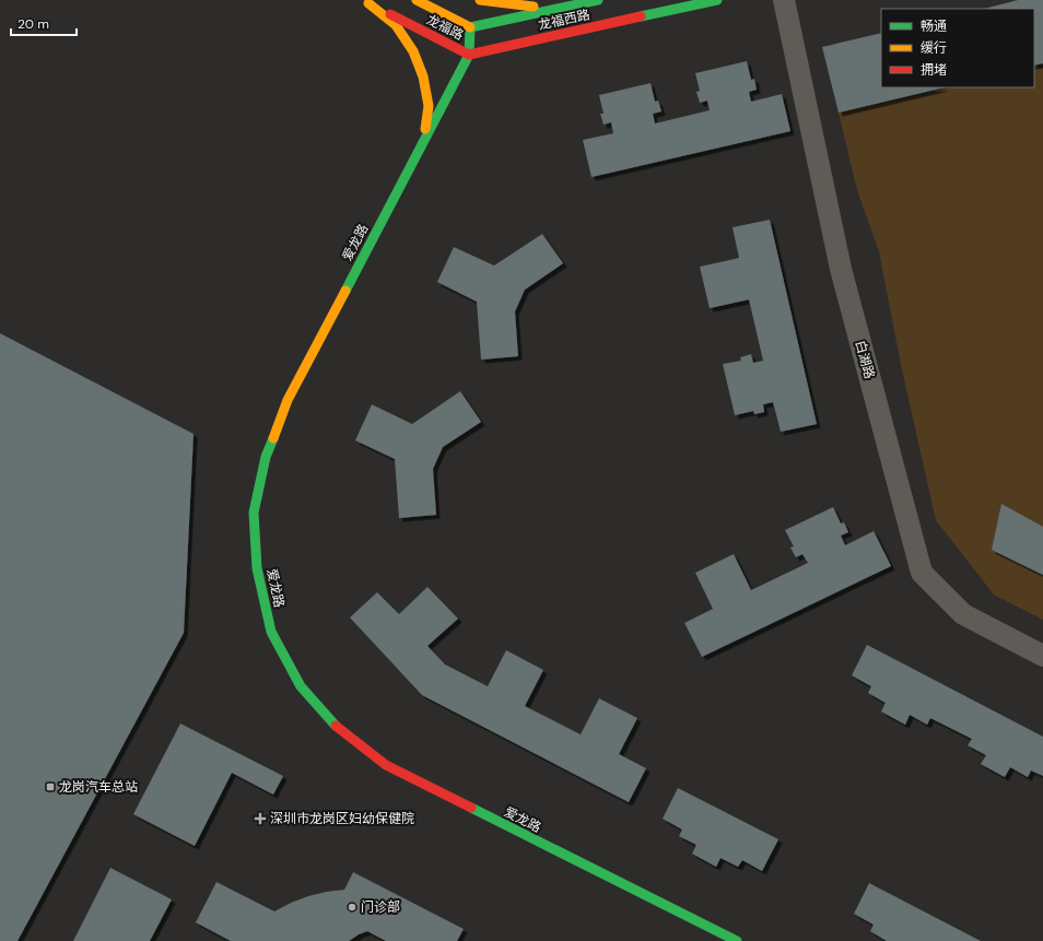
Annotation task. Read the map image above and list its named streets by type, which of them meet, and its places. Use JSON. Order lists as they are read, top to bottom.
{
  "streets": {
    "street": [
      "龙福西路",
      "龙福路",
      "爱龙路",
      "白湖路"
    ]
  },
  "crossings": [
    ["龙福西路", "龙福路"],
    ["龙福西路", "爱龙路"],
    ["龙福路", "爱龙路"]
  ],
  "places": {
    "transit": ["龙岗汽车总站"],
    "health": ["深圳市龙岗区妇幼保健院"],
    "other": ["门诊部"]
  },
  "legend": ["畅通", "缓行", "拥堵"],
  "scale_bar": "20 m"
}
